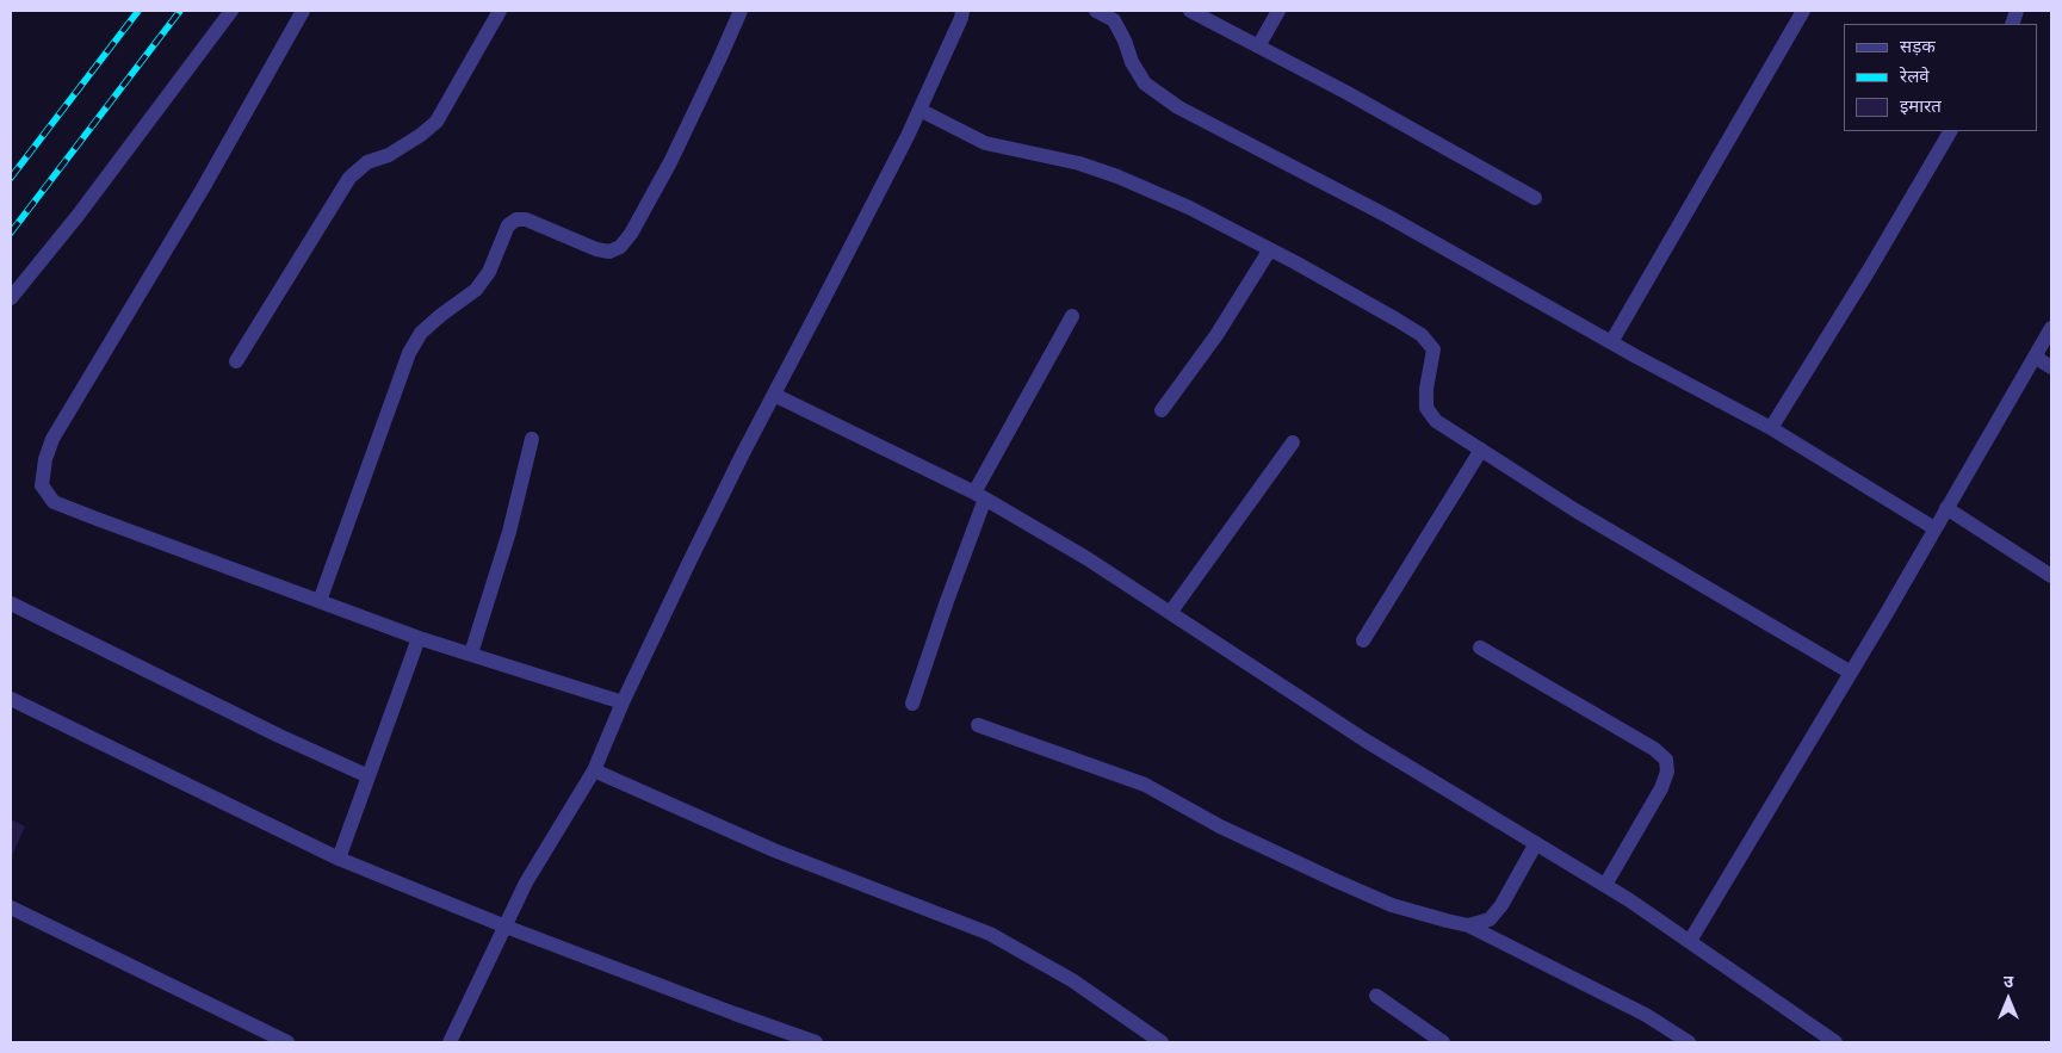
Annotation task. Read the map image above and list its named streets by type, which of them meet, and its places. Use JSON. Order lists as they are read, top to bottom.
{
  "legend": ["सड़क", "रेलवे", "इमारत"],
  "north": "top"
}
